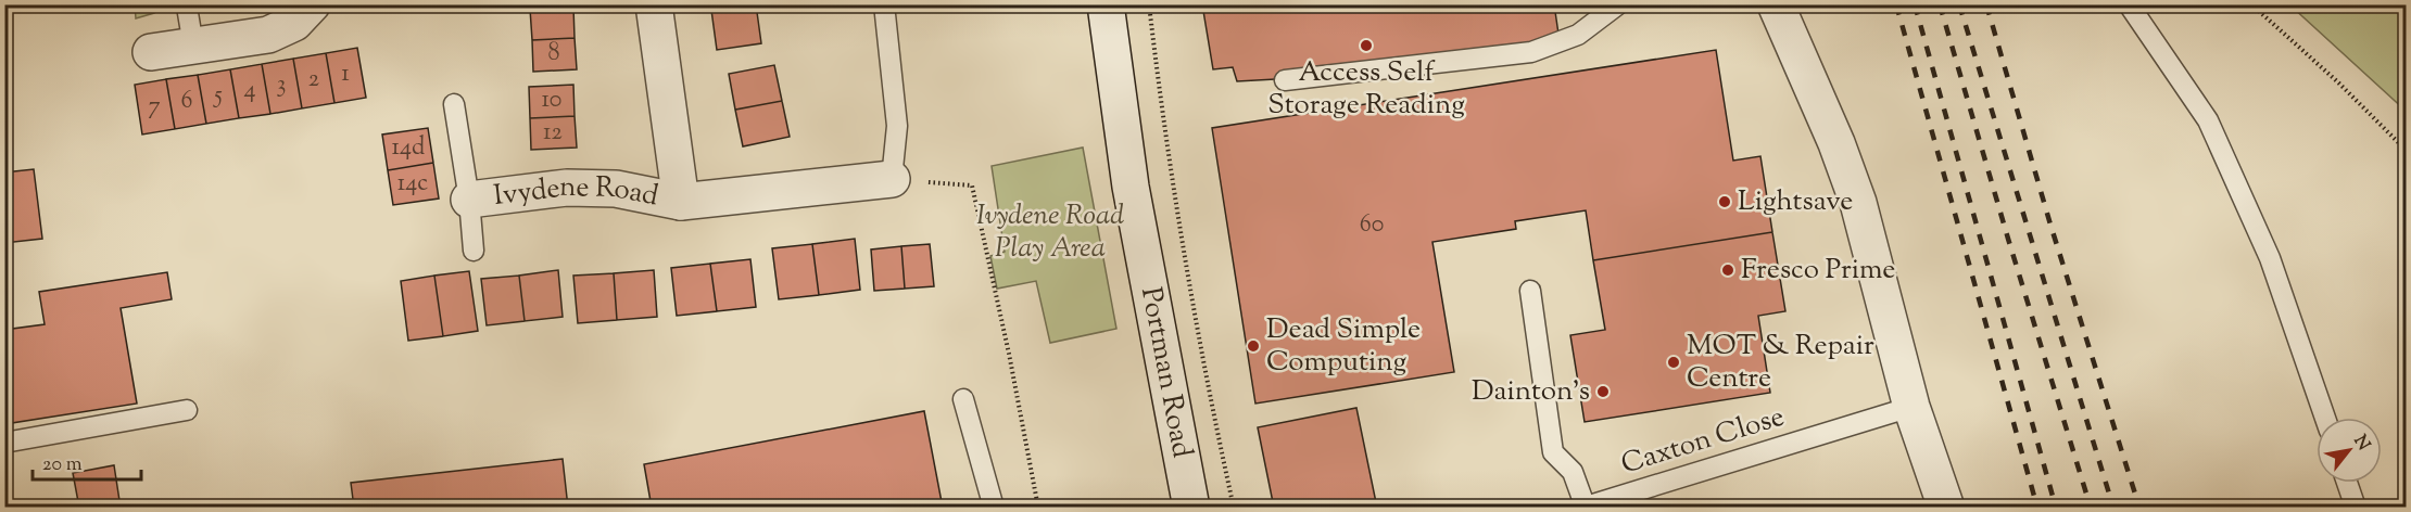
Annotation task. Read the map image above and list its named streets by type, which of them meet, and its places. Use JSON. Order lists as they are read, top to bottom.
{
  "streets": {
    "street": ["Ivydene Road", "Portman Road"],
    "lane": ["Caxton Close"]
  },
  "parks": ["Ivydene Road Play Area"],
  "places": [
    "Access Self Storage Reading",
    "Lightsave",
    "Fresco Prime",
    "Dead Simple Computing",
    "MOT & Repair Centre",
    "Dainton's"
  ],
  "house_numbers": [
    "8",
    "1",
    "2",
    "3",
    "4",
    "5",
    "10",
    "6",
    "7",
    "12",
    "14d",
    "14c",
    "60"
  ],
  "scale_bar": "20 m",
  "north": "top right"
}
